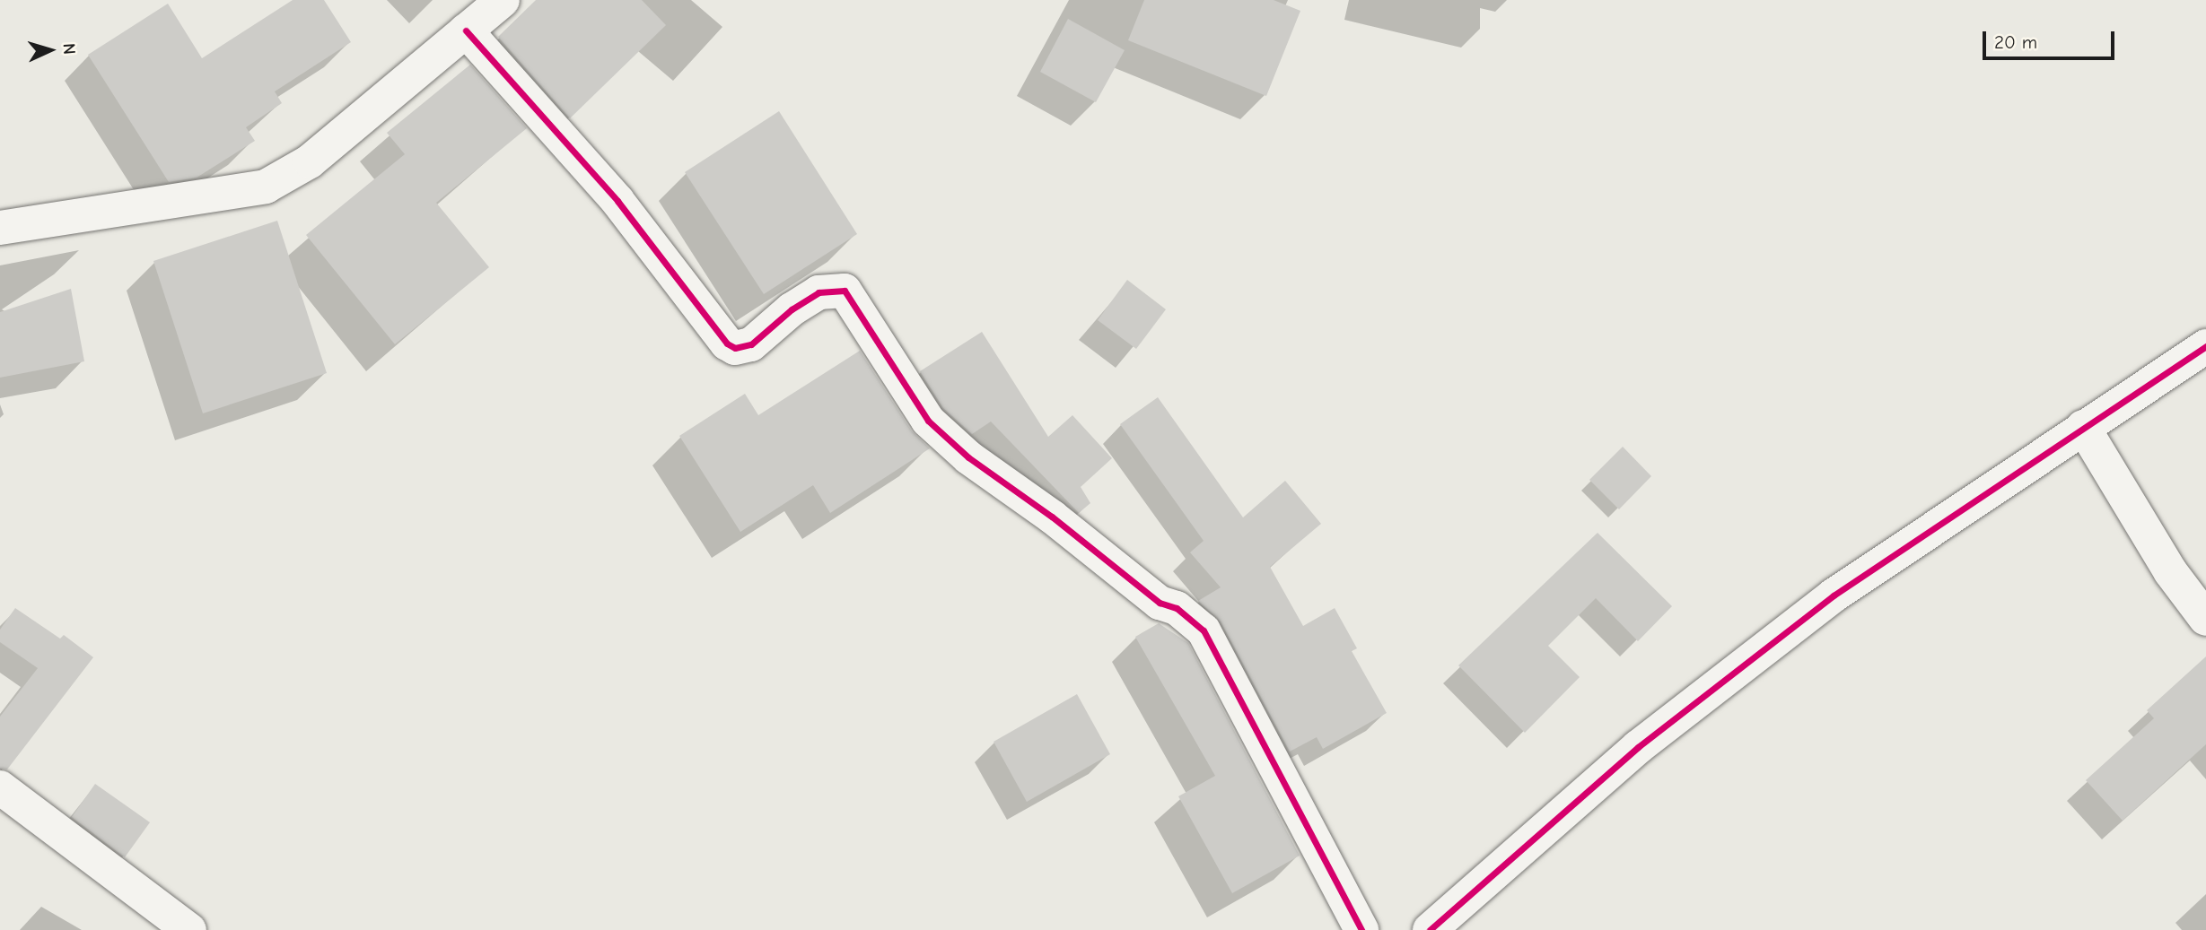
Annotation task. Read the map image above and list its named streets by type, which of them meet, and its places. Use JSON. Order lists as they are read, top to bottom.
{
  "scale_bar": "20 m",
  "north": "right"
}
